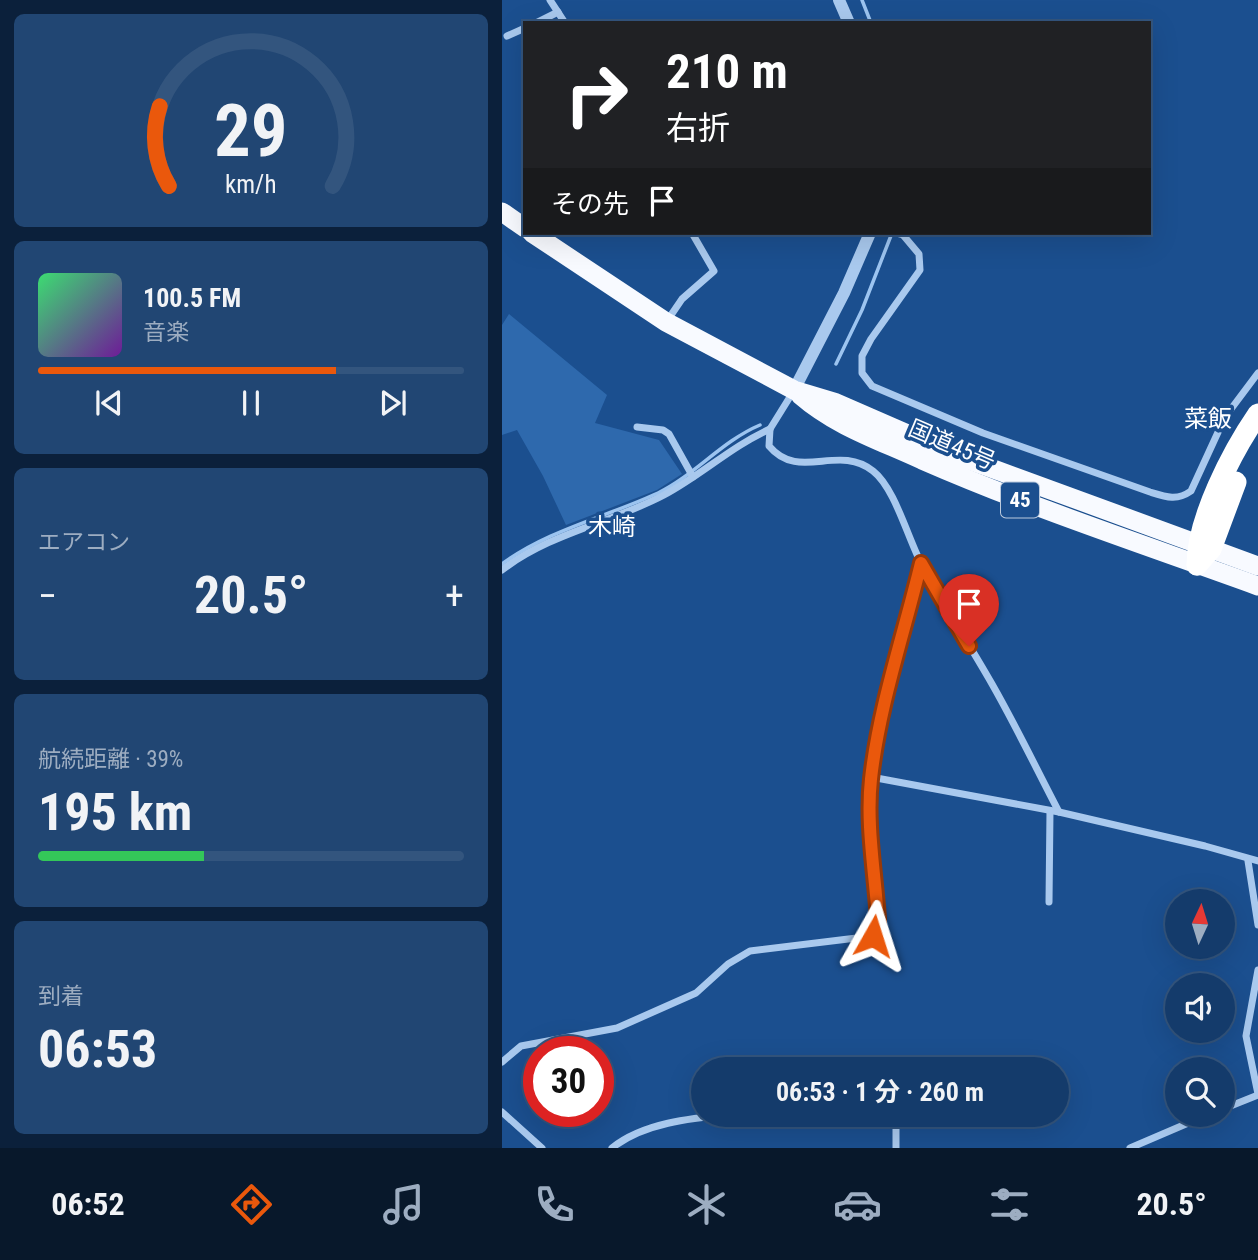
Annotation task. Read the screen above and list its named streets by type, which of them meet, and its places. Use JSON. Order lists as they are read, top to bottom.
{
  "streets": {
    "highway": ["国道45号", "45"]
  },
  "districts": ["菜飯", "木崎"],
  "north": "top",
  "page": {
    "turn": ["210 m", "右折"],
    "then": "その先",
    "song": ["100.5 FM", "音楽"],
    "tile": [
      "エアコン",
      ["航続距離 · 39%", "195 km"],
      ["到着", "06:53"]
    ],
    "heat": ["−", "20.5°", "+"],
    "limit": "30",
    "trip": "06:53 · 1 分 · 260 m",
    "tabs": ["06:52", "20.5°"],
    "gauge": ["29", "km/h"]
  }
}
